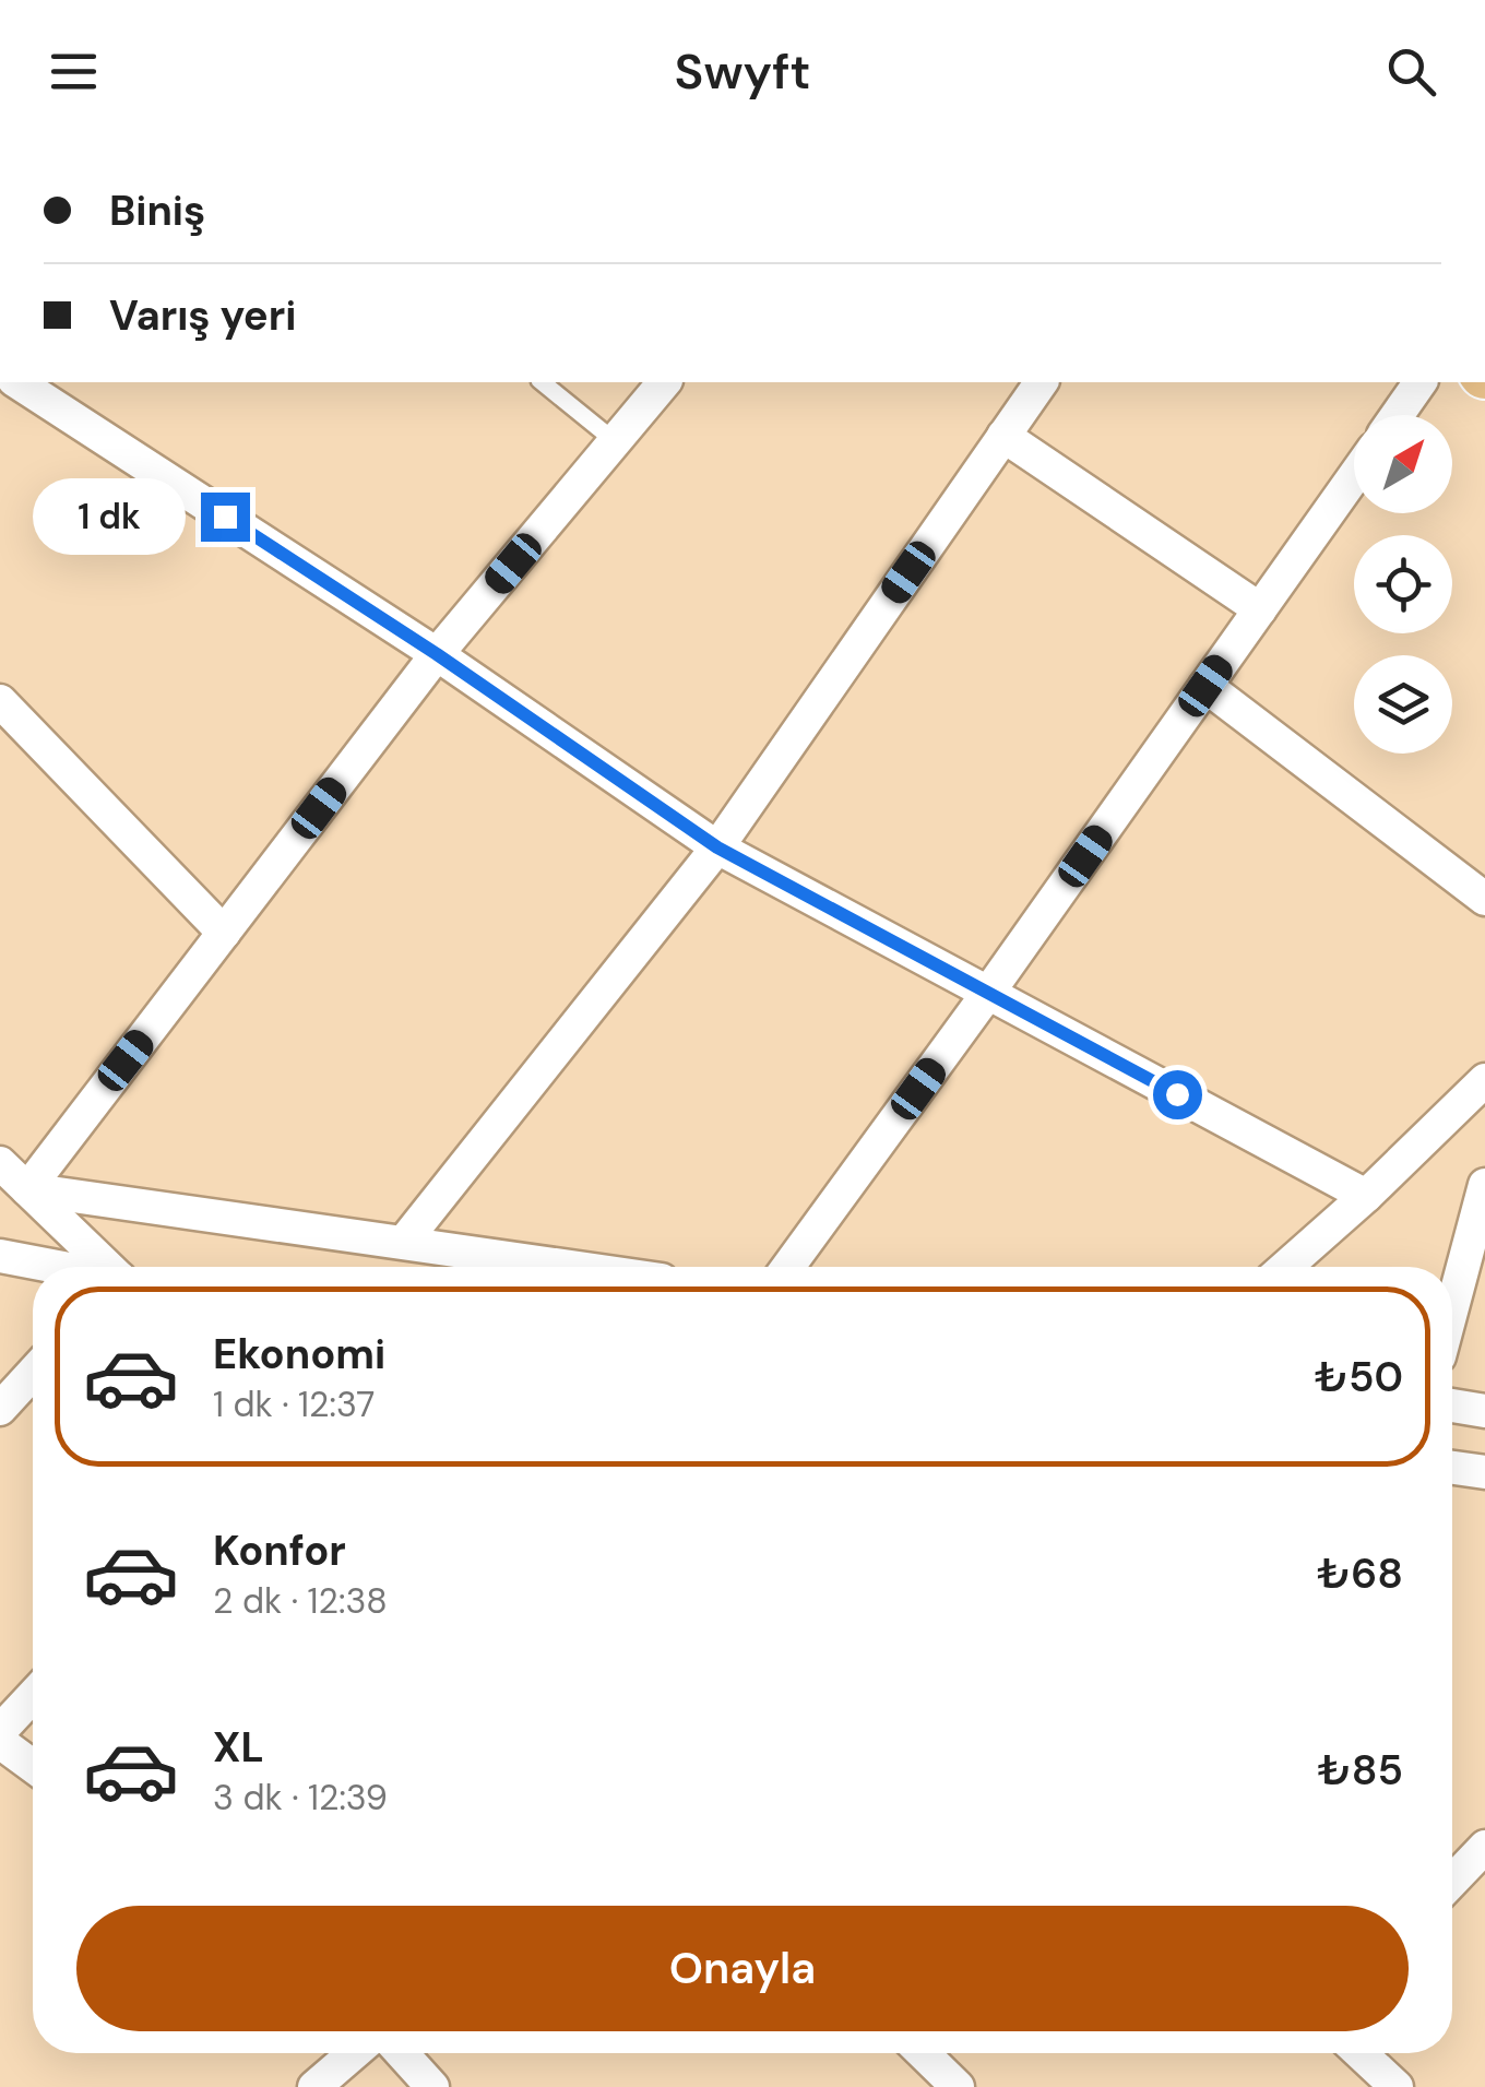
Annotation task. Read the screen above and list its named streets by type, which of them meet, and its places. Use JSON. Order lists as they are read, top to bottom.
{
  "north": "top right",
  "page": {
    "header": "Swyft",
    "banner": ["Biniş", "Varış yeri"],
    "bubble": "1 dk",
    "list": [
      {
        "name": "Ekonomi",
        "note": "1 dk · 12:37",
        "value": "₺50"
      },
      {
        "name": "Konfor",
        "note": "2 dk · 12:38",
        "value": "₺68"
      },
      {
        "name": "XL",
        "note": "3 dk · 12:39",
        "value": "₺85"
      }
    ],
    "buttons": "Onayla"
  }
}
